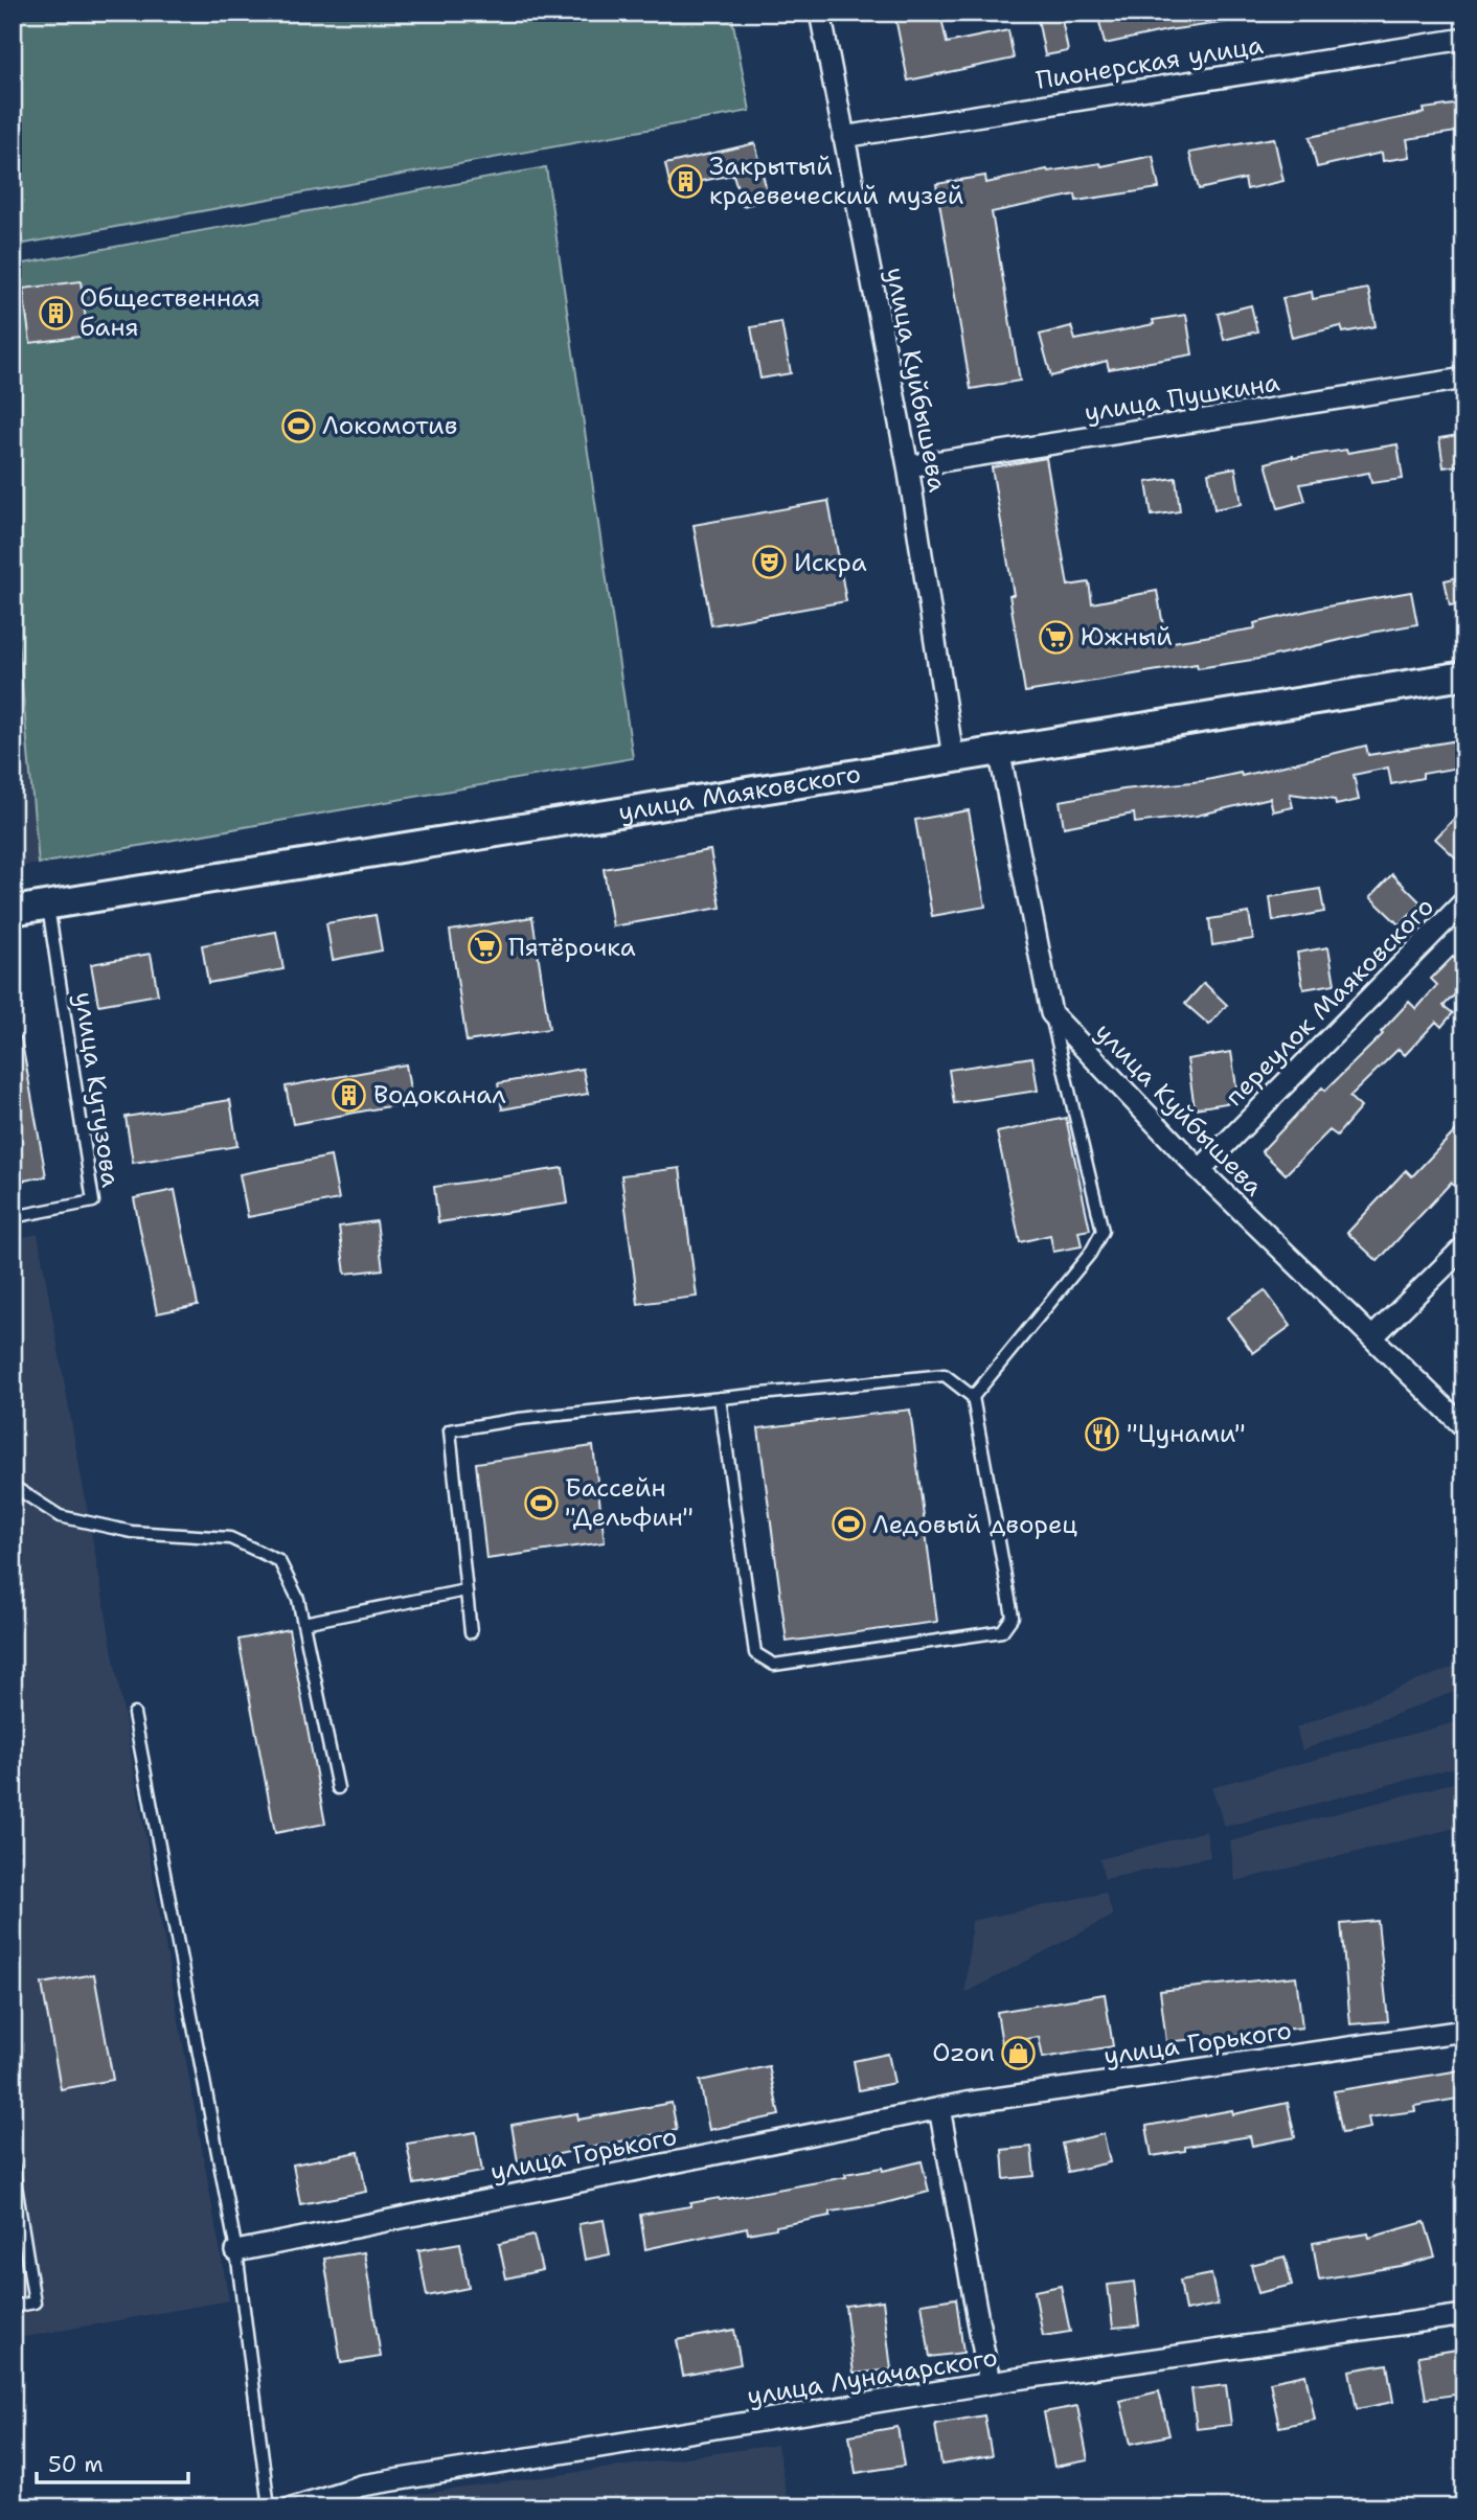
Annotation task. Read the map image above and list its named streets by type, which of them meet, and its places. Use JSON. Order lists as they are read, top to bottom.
{
  "streets": {
    "main road": ["улица Маяковского"],
    "street": [
      "Пионерская улица",
      "улица Куйбышева",
      "улица Пушкина",
      "переулок Маяковского",
      "улица Горького",
      "улица Луначарского"
    ],
    "lane": ["улица Кутузова"]
  },
  "crossings": [
    ["Пионерская улица", "улица Куйбышева"],
    ["улица Куйбышева", "улица Пушкина"],
    ["улица Куйбышева", "улица Маяковского"],
    ["улица Куйбышева", "переулок Маяковского"],
    ["улица Маяковского", "улица Кутузова"]
  ],
  "places": {
    "building": ["Закрытый краевеческий музей", "Общественная баня", "Водоканал"],
    "sports": ["Локомотив", "Бассейн \"Дельфин\"", "Ледовый дворец"],
    "theatre": ["Искра"],
    "supermarket": ["Южный", "Пятёрочка"],
    "restaurant": ["\"Цунами\""],
    "shop": ["Ozon"]
  },
  "scale_bar": "50 m"
}
